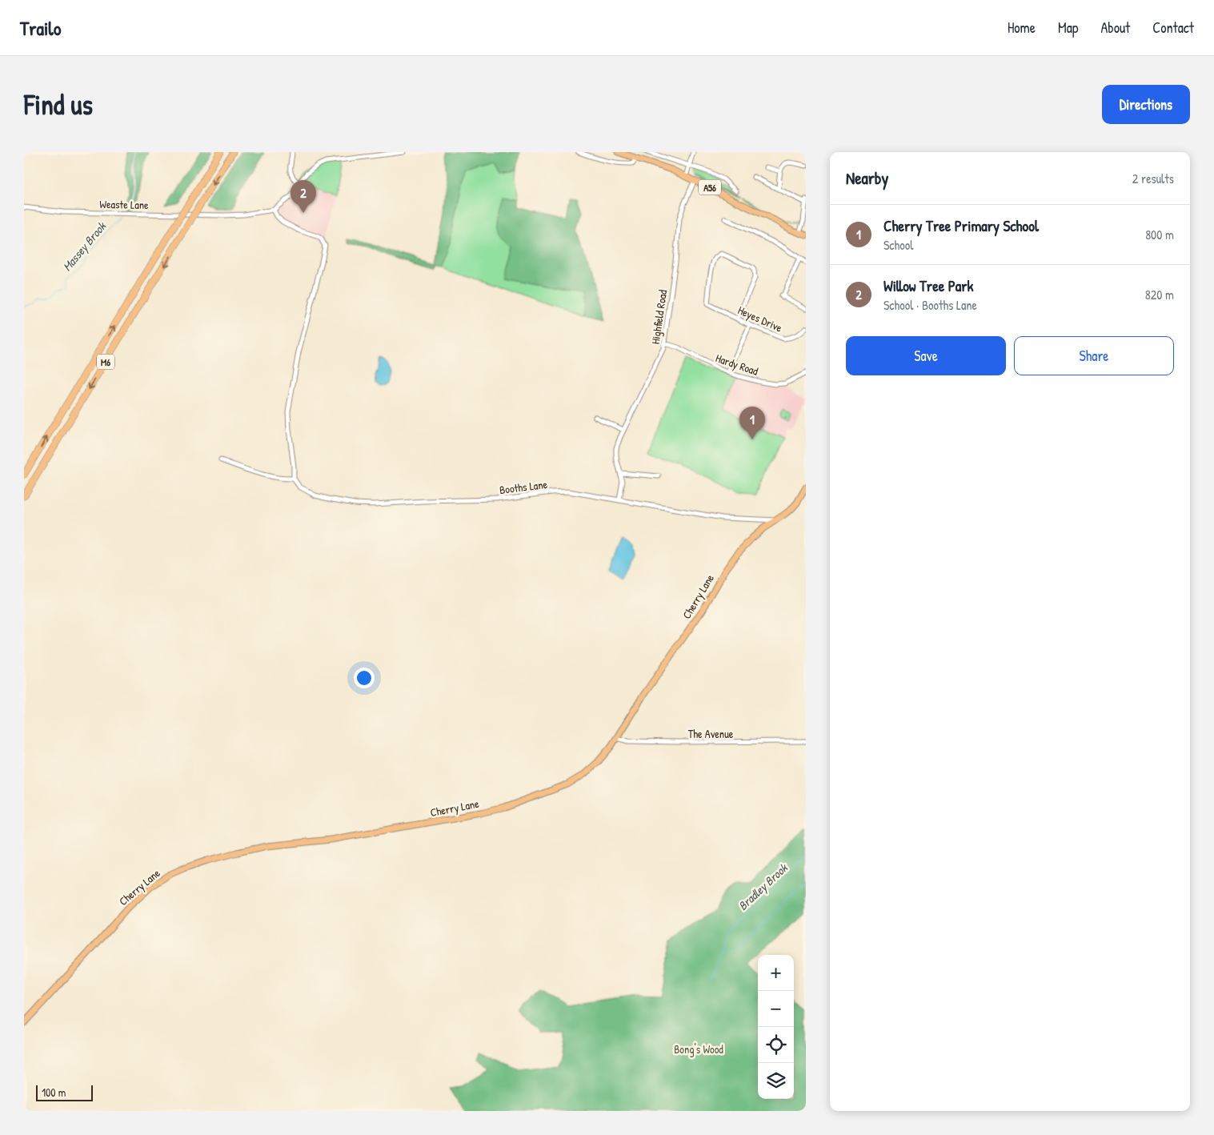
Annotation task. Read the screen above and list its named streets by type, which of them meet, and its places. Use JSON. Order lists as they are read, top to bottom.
{
  "streets": {
    "highway": ["M6"],
    "main road": ["A56", "Cherry Lane"],
    "street": [
      "Weaste Lane",
      "Highfield Road",
      "Heyes Drive",
      "Hardy Road",
      "Booths Lane",
      "The Avenue"
    ]
  },
  "crossings": [
    ["A56", "Highfield Road"],
    ["Highfield Road", "Hardy Road"],
    ["Highfield Road", "Booths Lane"],
    ["Booths Lane", "Cherry Lane"],
    ["Cherry Lane", "The Avenue"]
  ],
  "water": ["Massey Brook", "Bradley Brook"],
  "parks": ["Bong's Wood"],
  "scale_bar": "100 m",
  "page": {
    "header": "Trailo",
    "nav": [
      "Home",
      "Map",
      "About",
      "Contact"
    ],
    "buttons": [
      "Directions",
      ["Save", "Share"]
    ],
    "title": "Find us",
    "heading": ["Nearby", "2 results"],
    "pins": ["2", "1"],
    "list": [
      {
        "mark": "1",
        "name": "Cherry Tree Primary School",
        "note": "School",
        "value": "800 m"
      },
      {
        "mark": "2",
        "name": "Willow Tree Park",
        "note": "School · Booths Lane",
        "value": "820 m"
      }
    ],
    "map_buttons": ["+", "−"],
    "scale": "100 m"
  }
}
